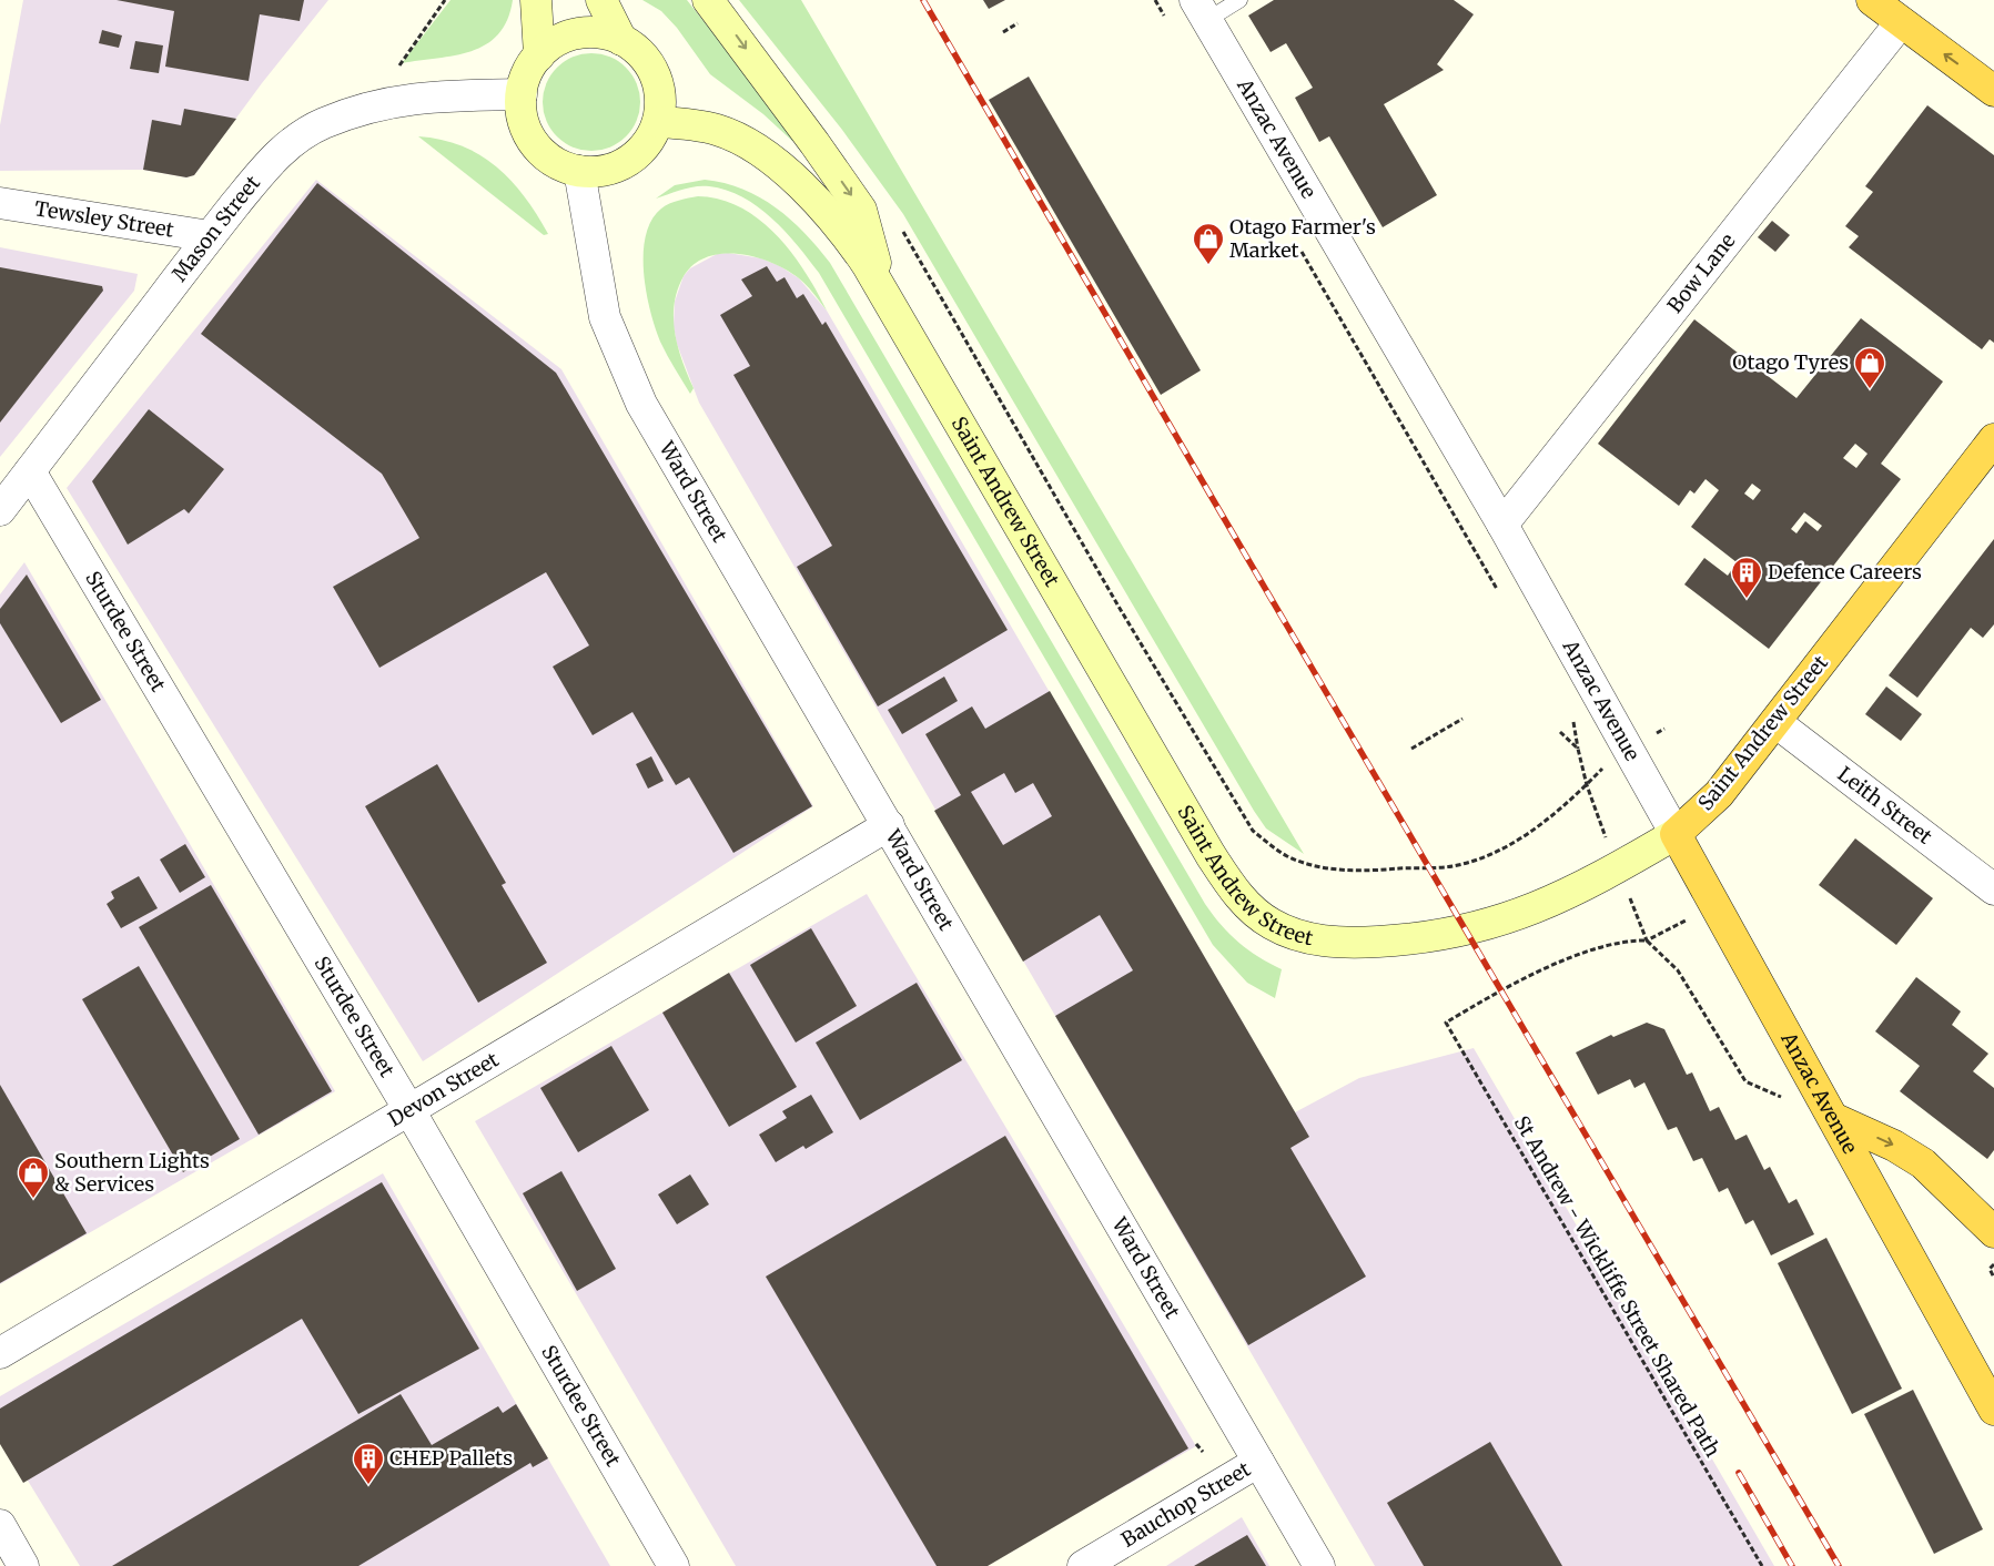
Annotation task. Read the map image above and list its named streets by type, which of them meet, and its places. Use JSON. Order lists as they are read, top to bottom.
{
  "streets": {
    "highway": ["Anzac Avenue", "Saint Andrew Street"],
    "street": [
      "Tewsley Street",
      "Mason Street",
      "Bow Lane",
      "Ward Street",
      "Sturdee Street",
      "Leith Street",
      "Devon Street",
      "Bauchop Street"
    ],
    "path": ["St Andrew - Wickliffe Street Shared Path"]
  },
  "crossings": [
    ["Anzac Avenue", "Bow Lane"],
    ["Anzac Avenue", "Saint Andrew Street"],
    ["Tewsley Street", "Mason Street"],
    ["Mason Street", "Ward Street"],
    ["Mason Street", "Saint Andrew Street"],
    ["Mason Street", "Sturdee Street"],
    ["Ward Street", "Saint Andrew Street"],
    ["Ward Street", "Devon Street"],
    ["Ward Street", "Bauchop Street"],
    ["Saint Andrew Street", "Leith Street"],
    ["Sturdee Street", "Devon Street"]
  ],
  "places": {
    "shop": ["Otago Farmer's Market", "Otago Tyres", "Southern Lights & Services"],
    "building": ["Defence Careers", "CHEP Pallets"]
  }
}
